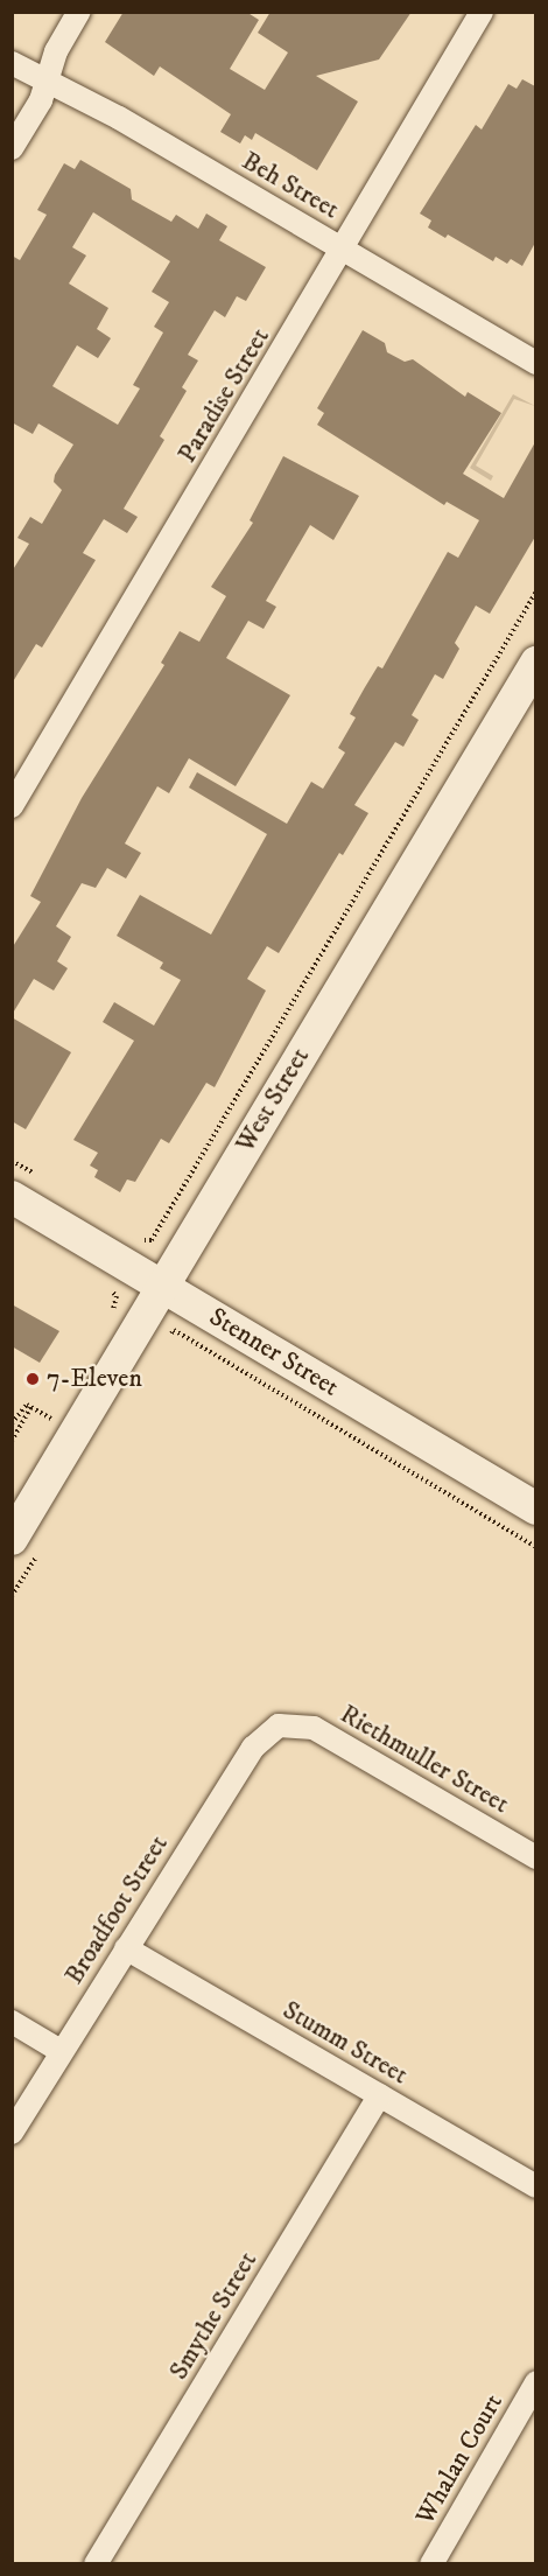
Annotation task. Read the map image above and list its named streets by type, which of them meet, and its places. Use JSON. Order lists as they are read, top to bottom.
{
  "streets": {
    "main road": ["West Street", "Stenner Street"],
    "street": [
      "Beh Street",
      "Paradise Street",
      "Riethmuller Street",
      "Broadfoot Street",
      "Stumm Street",
      "Smythe Street",
      "Whalan Court"
    ]
  },
  "crossings": [
    ["Beh Street", "Paradise Street"],
    ["West Street", "Stenner Street"],
    ["Riethmuller Street", "Broadfoot Street"],
    ["Broadfoot Street", "Stumm Street"],
    ["Stumm Street", "Smythe Street"]
  ],
  "places": ["7-Eleven"]
}
